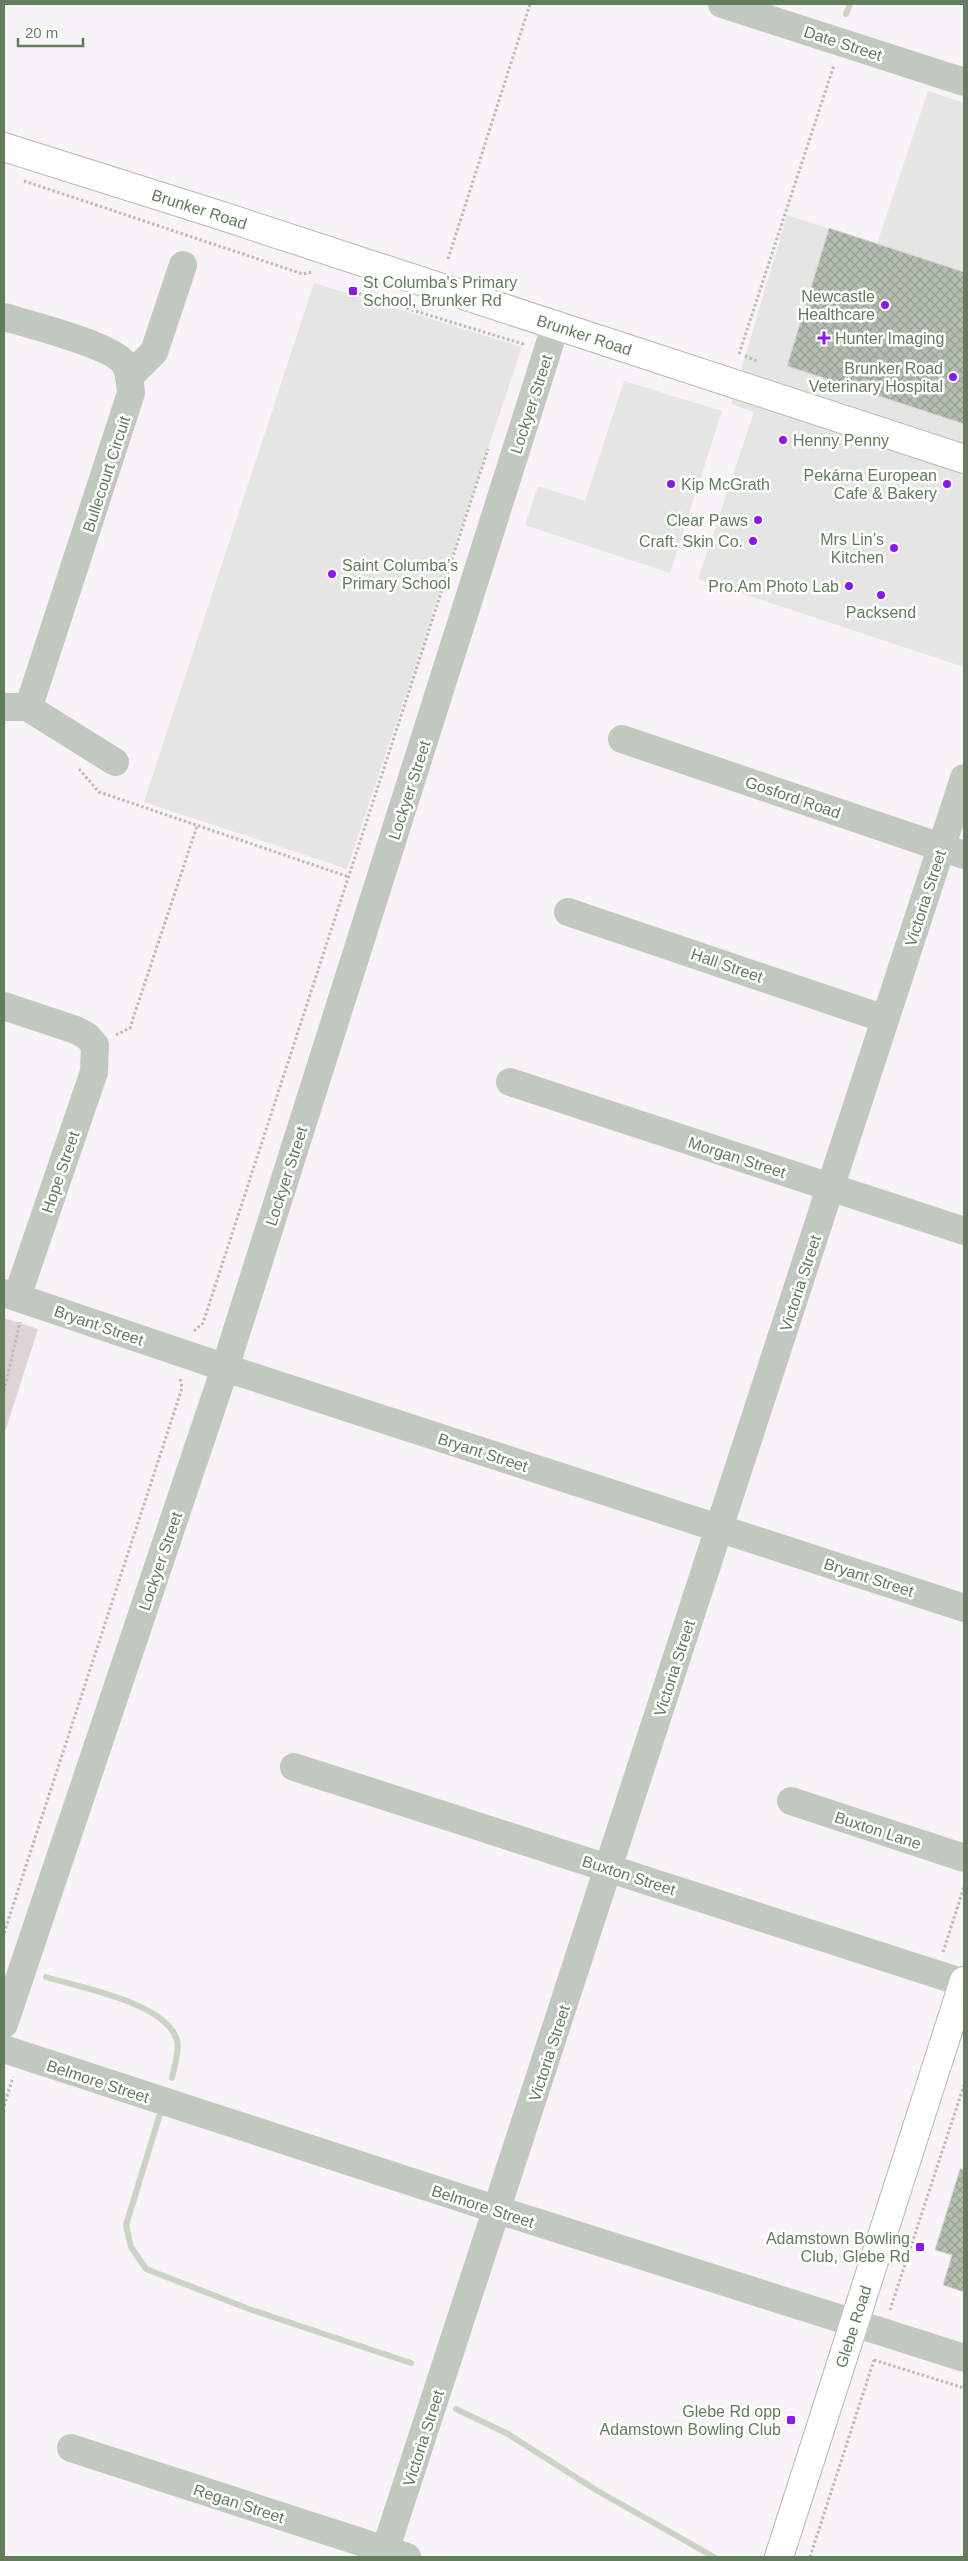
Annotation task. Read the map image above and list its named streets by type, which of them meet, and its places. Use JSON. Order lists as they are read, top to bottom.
{
  "streets": {
    "main road": ["Brunker Road", "Glebe Road"],
    "street": [
      "Date Street",
      "Lockyer Street",
      "Bullecourt Circuit",
      "Gosford Road",
      "Victoria Street",
      "Hall Street",
      "Morgan Street",
      "Hope Street",
      "Bryant Street",
      "Buxton Lane",
      "Buxton Street",
      "Belmore Street",
      "Regan Street"
    ]
  },
  "crossings": [
    ["Brunker Road", "Lockyer Street"],
    ["Lockyer Street", "Bryant Street"],
    ["Gosford Road", "Victoria Street"],
    ["Victoria Street", "Hall Street"],
    ["Victoria Street", "Morgan Street"],
    ["Victoria Street", "Bryant Street"],
    ["Victoria Street", "Buxton Street"],
    ["Victoria Street", "Belmore Street"],
    ["Victoria Street", "Regan Street"],
    ["Hope Street", "Bryant Street"],
    ["Buxton Street", "Glebe Road"],
    ["Belmore Street", "Glebe Road"]
  ],
  "places": {
    "transit": ["St Columba's Primary School, Brunker Rd", "Adamstown Bowling Club, Glebe Rd", "Glebe Rd opp Adamstown Bowling Club"],
    "other": [
      "Newcastle Healthcare",
      "Brunker Road Veterinary Hospital",
      "Henny Penny",
      "Kip McGrath",
      "Pekárna European Cafe & Bakery",
      "Clear Paws",
      "Craft. Skin Co.",
      "Mrs Lin’s Kitchen",
      "Saint Columba’s Primary School",
      "Pro.Am Photo Lab",
      "Packsend"
    ],
    "health": ["Hunter Imaging"]
  },
  "scale_bar": "20 m"
}
